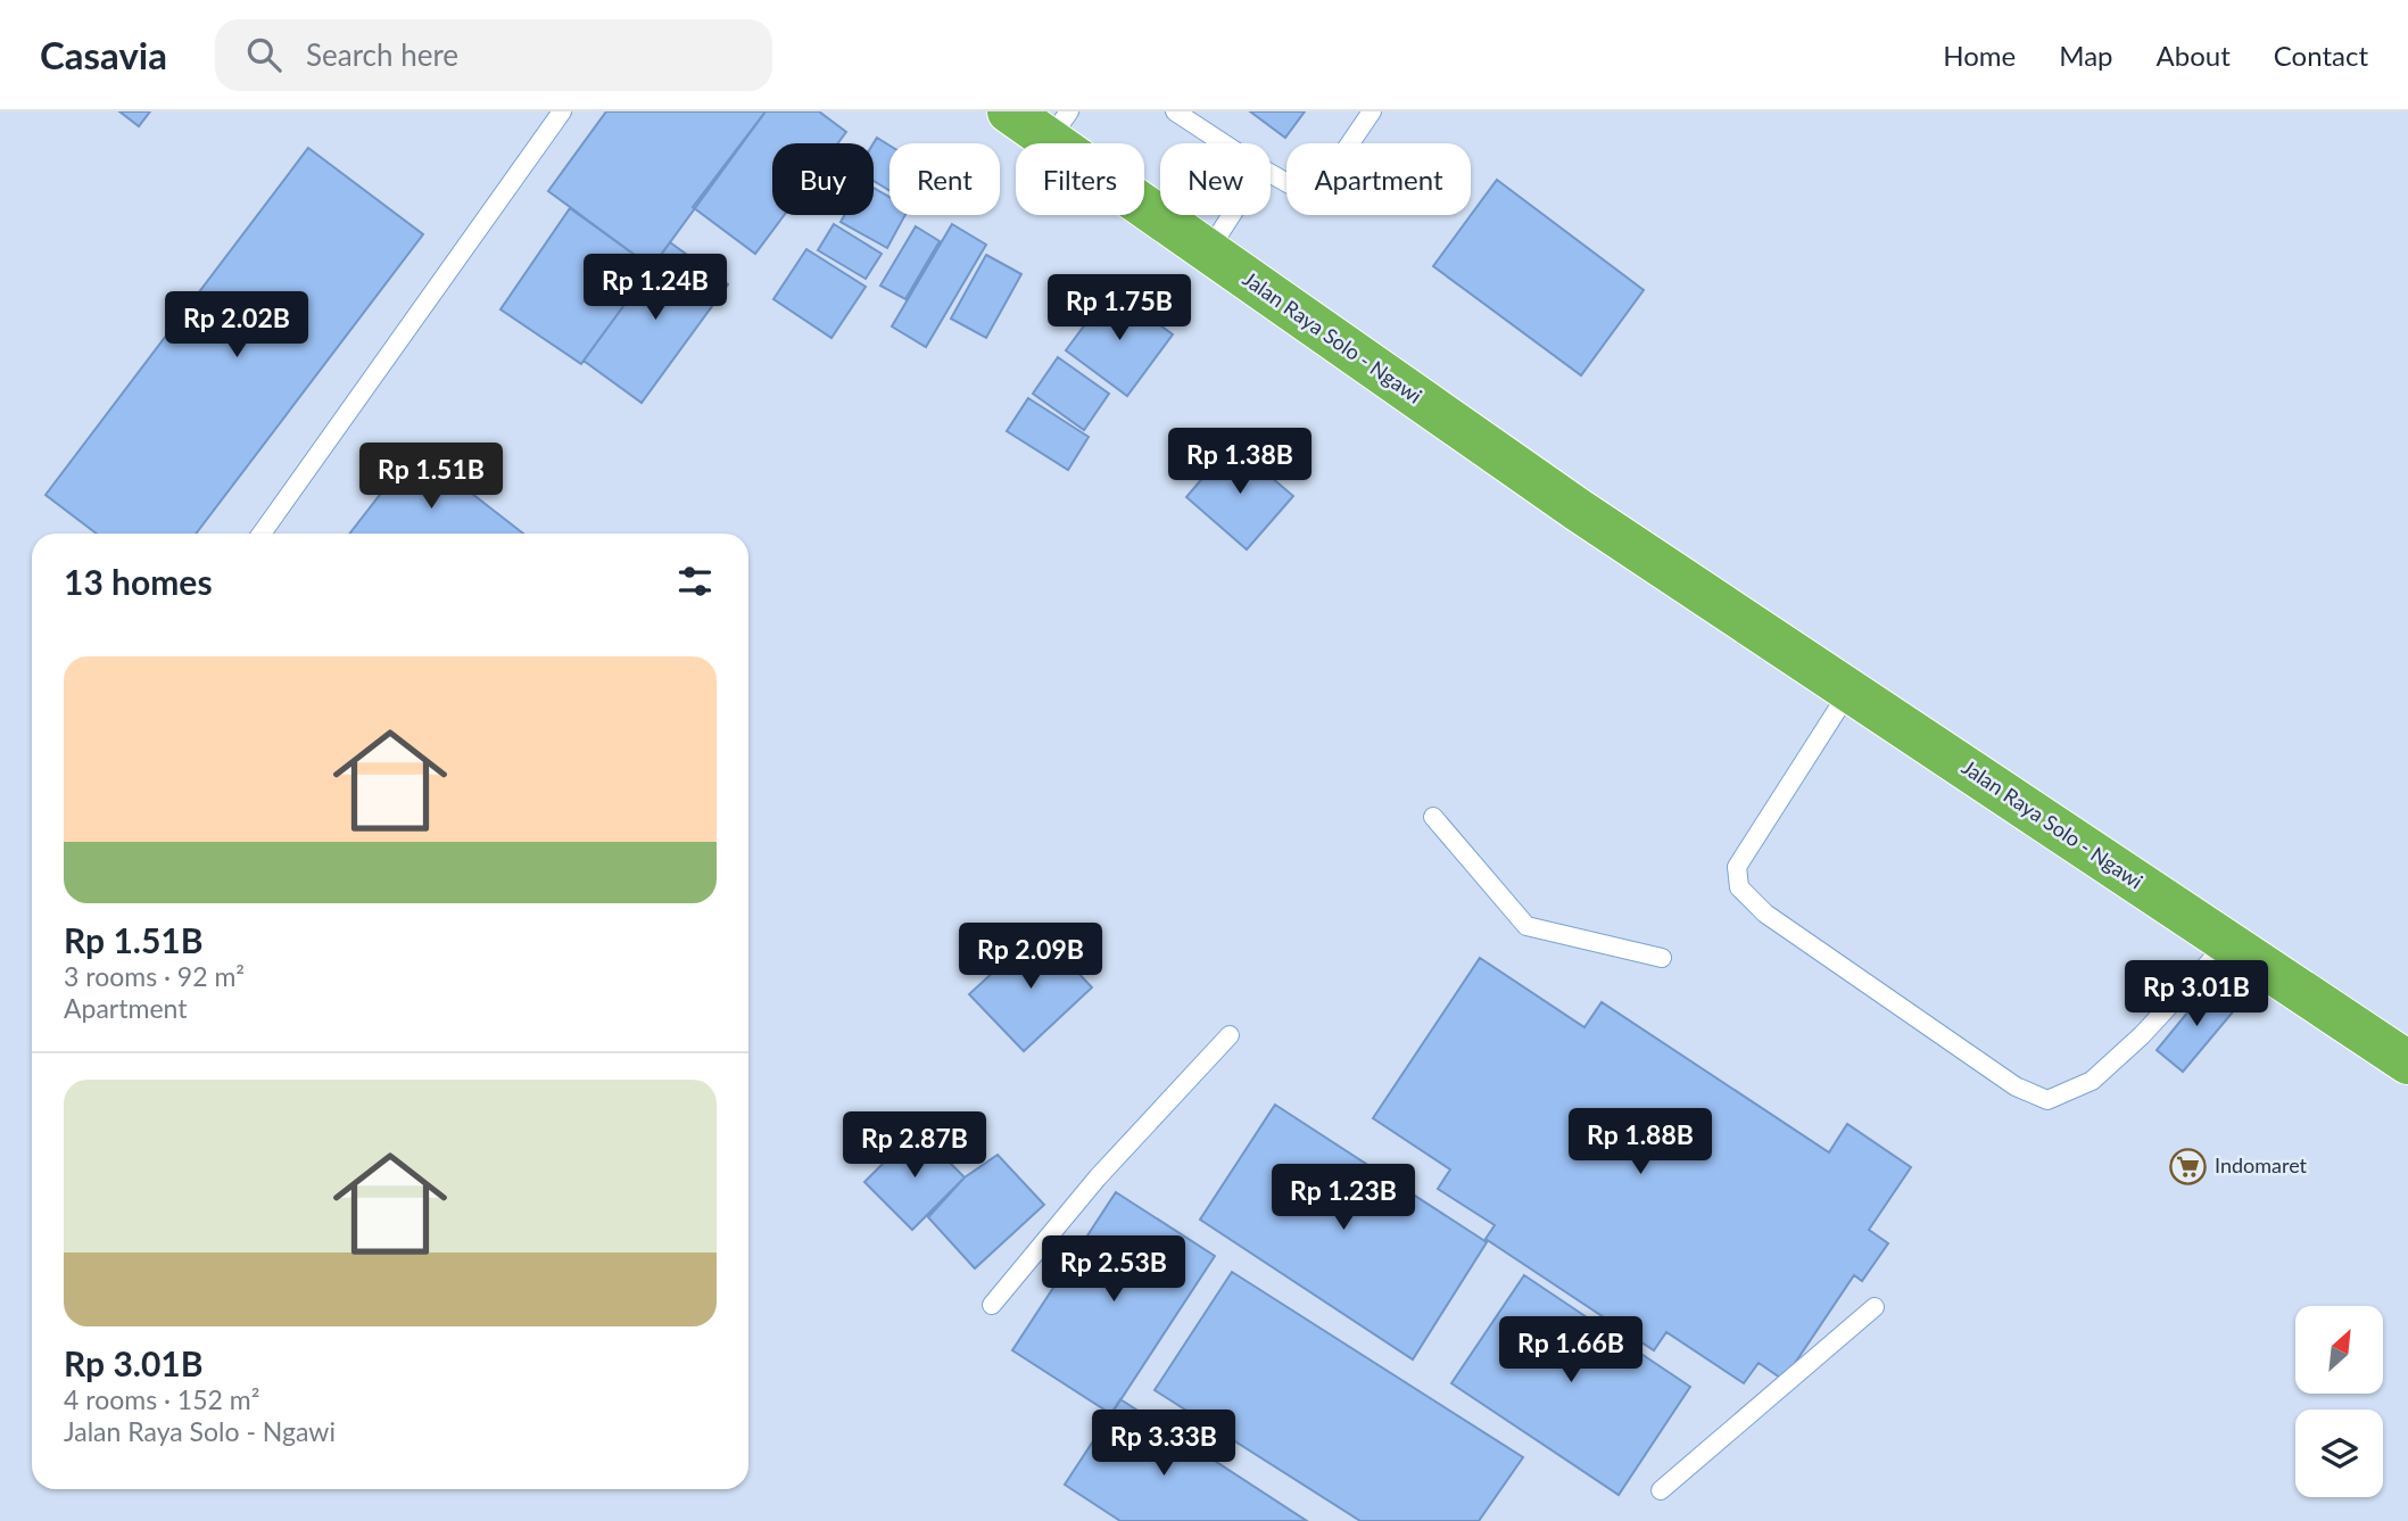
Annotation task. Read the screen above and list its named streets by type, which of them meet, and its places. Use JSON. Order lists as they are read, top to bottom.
{
  "streets": {
    "highway": ["Jalan Raya Solo - Ngawi"]
  },
  "places": {
    "supermarket": ["Indomaret"]
  },
  "north": "top right",
  "page": {
    "header": "Casavia",
    "search": "Search here",
    "nav": [
      "Home",
      "Map",
      "About",
      "Contact"
    ],
    "chip": [
      "Buy",
      "Rent",
      "Filters",
      "New",
      "Apartment"
    ],
    "price": [
      "Rp 1.24B",
      "Rp 1.75B",
      "Rp 2.02B",
      "Rp 1.38B",
      "Rp 1.51B",
      "Rp 2.09B",
      "Rp 3.01B",
      "Rp 1.88B",
      "Rp 2.87B",
      "Rp 1.23B",
      "Rp 2.53B",
      "Rp 1.66B",
      "Rp 3.33B"
    ],
    "heading": "13 homes",
    "list": [
      {
        "name": "Rp 1.51B",
        "note": "3 rooms · 92 m² · Apartment"
      },
      {
        "name": "Rp 3.01B",
        "note": "4 rooms · 152 m² · Jalan Raya Solo - Ngawi"
      }
    ]
  }
}
